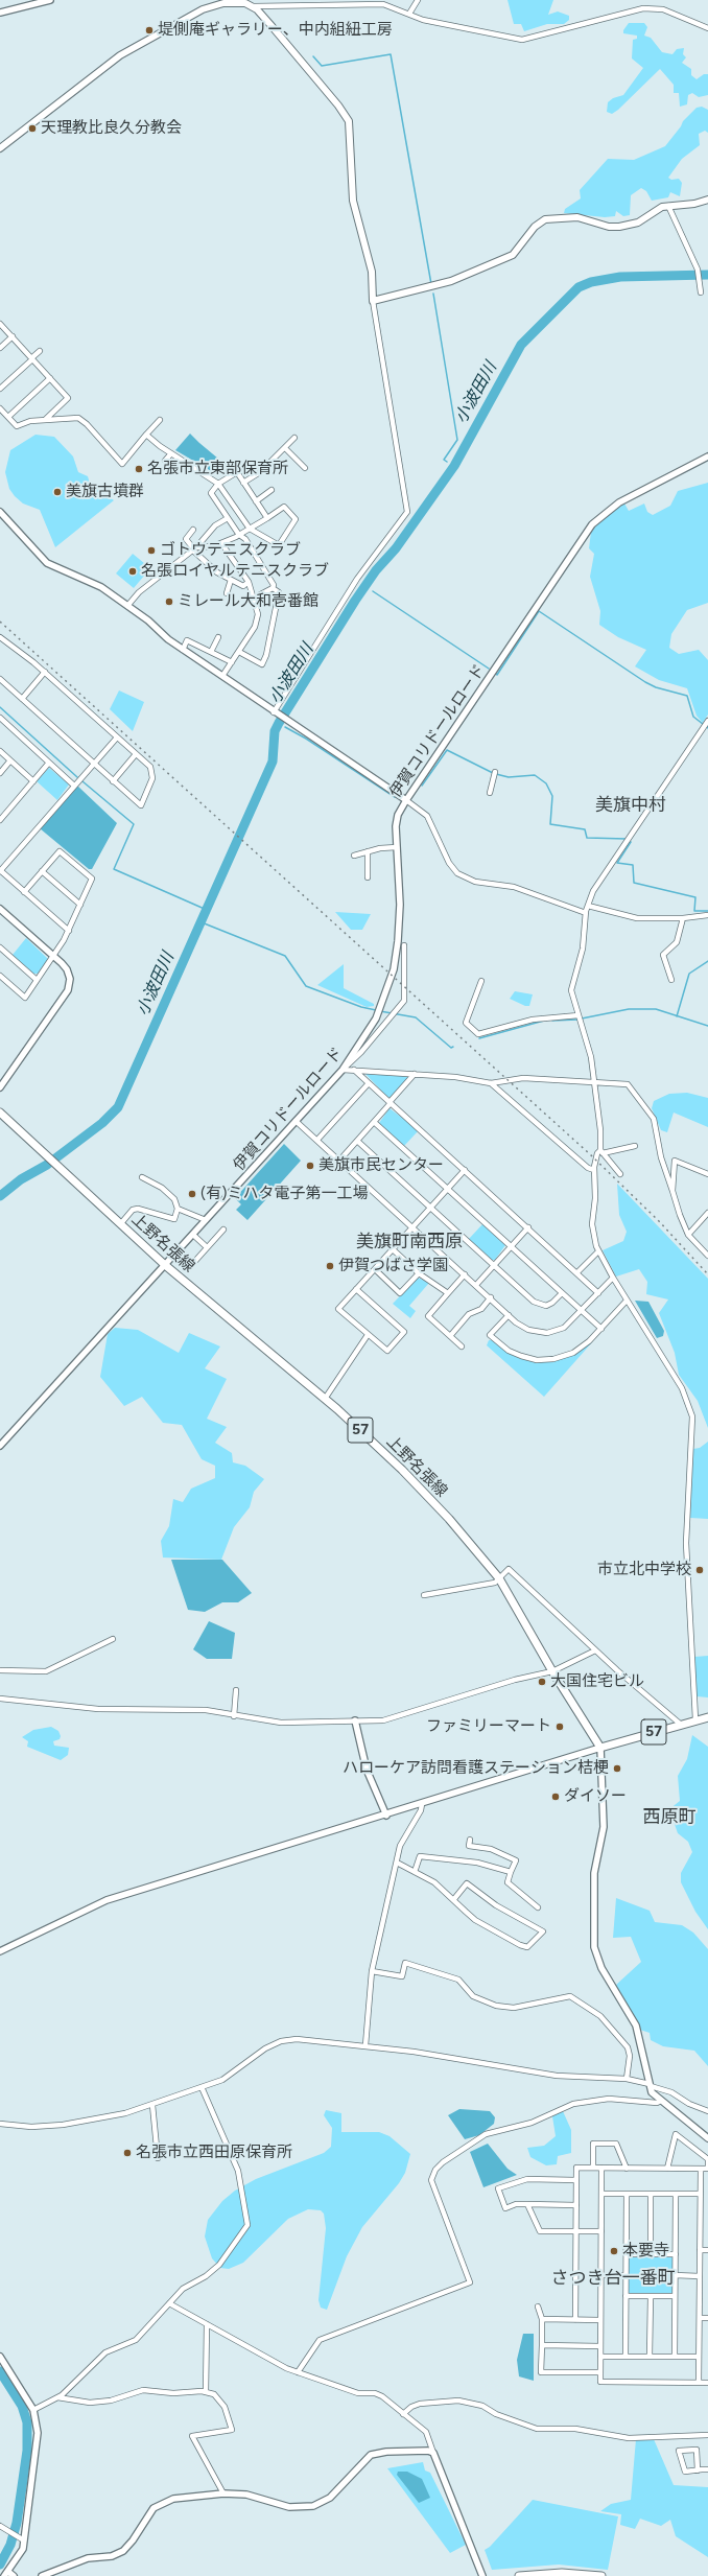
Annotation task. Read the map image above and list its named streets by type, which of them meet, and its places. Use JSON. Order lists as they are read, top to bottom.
{
  "streets": {
    "main road": ["上野名張線", "57"],
    "street": ["伊賀コリドールロード"]
  },
  "crossings": [
    ["伊賀コリドールロード", "上野名張線"],
    ["上野名張線", "57"]
  ],
  "districts": [
    "美旗中村",
    "美旗町南西原",
    "西原町",
    "さつき台一番町"
  ],
  "water": ["小波田川"],
  "places": [
    "堤側庵ギャラリー、中内組紐工房",
    "天理教比良久分教会",
    "名張市立東部保育所",
    "美旗古墳群",
    "ゴトウテニスクラブ",
    "名張ロイヤルテニスクラブ",
    "ミレール大和壱番館",
    "美旗市民センター",
    "(有)ミハタ電子第一工場",
    "伊賀つばさ学園",
    "市立北中学校",
    "大国住宅ビル",
    "ファミリーマート",
    "ハローケア訪問看護ステーション桔梗",
    "ダイソー",
    "名張市立西田原保育所",
    "本要寺"
  ]
}
